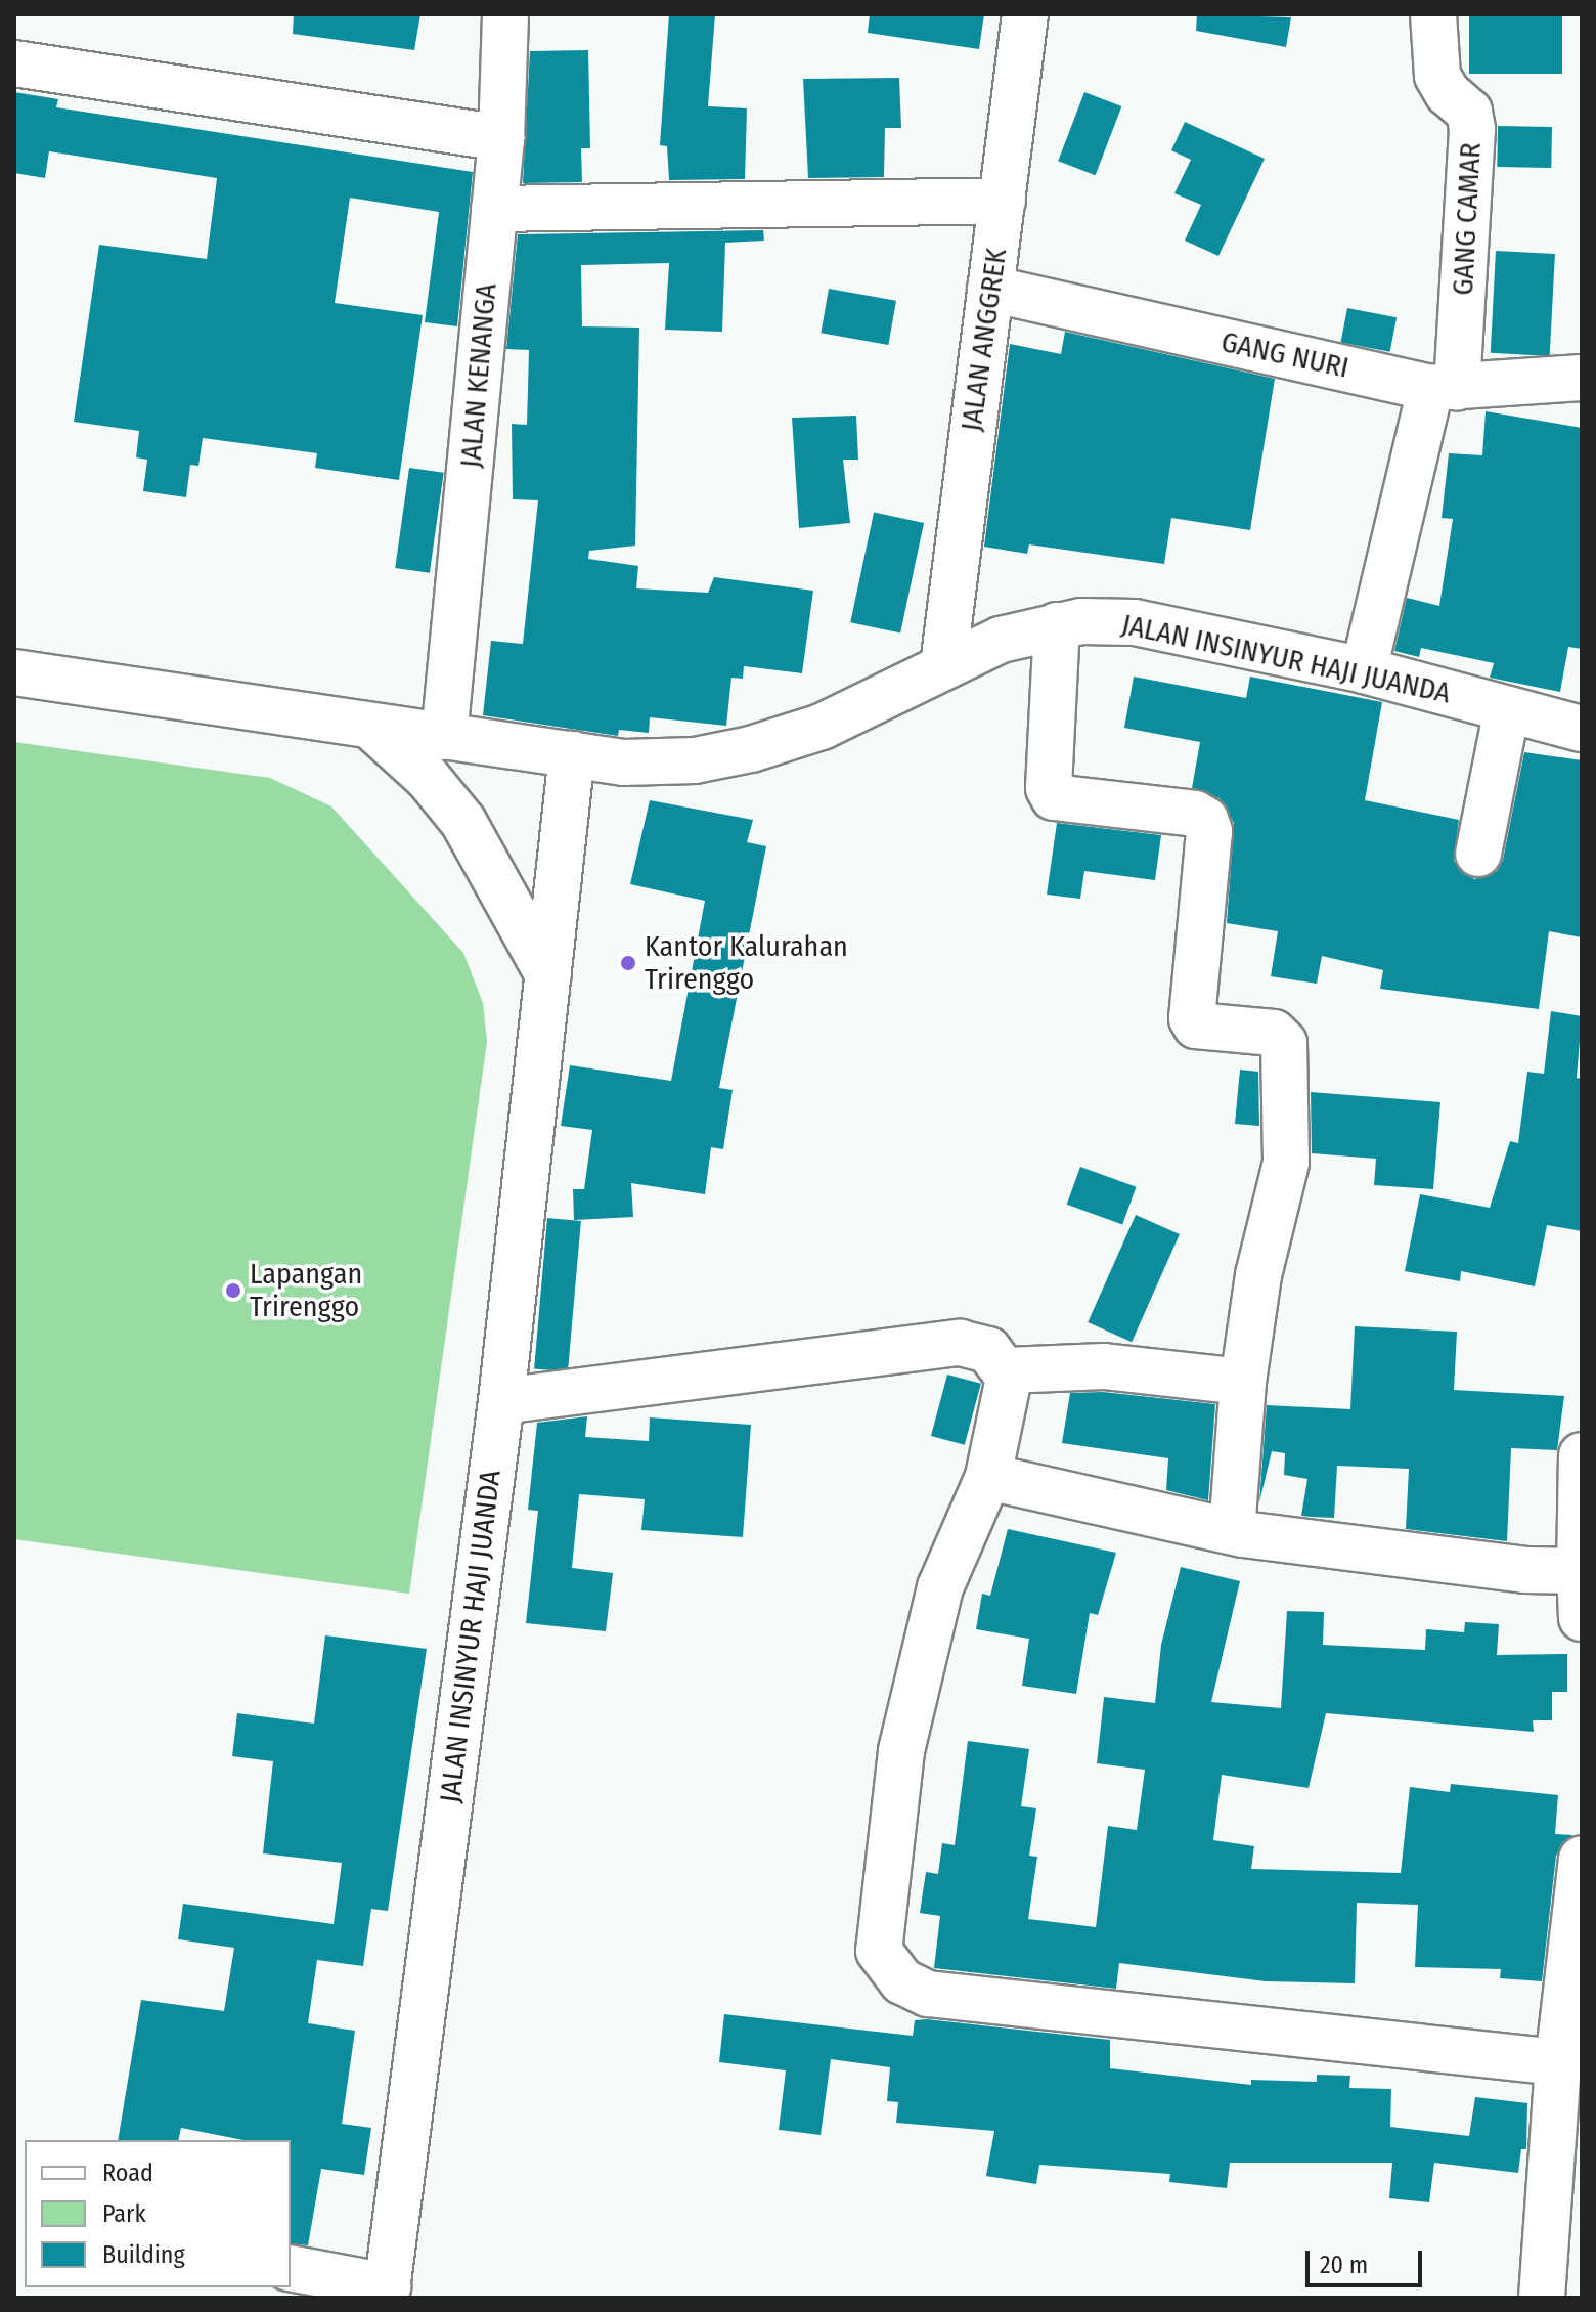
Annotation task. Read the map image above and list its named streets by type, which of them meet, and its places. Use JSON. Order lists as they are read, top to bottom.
{
  "streets": {
    "street": [
      "GANG CAMAR",
      "JALAN ANGGREK",
      "GANG NURI",
      "JALAN KENANGA",
      "JALAN INSINYUR HAJI JUANDA"
    ]
  },
  "crossings": [
    ["GANG CAMAR", "GANG NURI"],
    ["GANG CAMAR", "JALAN INSINYUR HAJI JUANDA"],
    ["JALAN ANGGREK", "GANG NURI"],
    ["JALAN ANGGREK", "JALAN INSINYUR HAJI JUANDA"],
    ["JALAN KENANGA", "JALAN INSINYUR HAJI JUANDA"]
  ],
  "places": ["Kantor Kalurahan Trirenggo", "Lapangan Trirenggo"],
  "legend": ["Road", "Park", "Building"],
  "scale_bar": "20 m"
}
